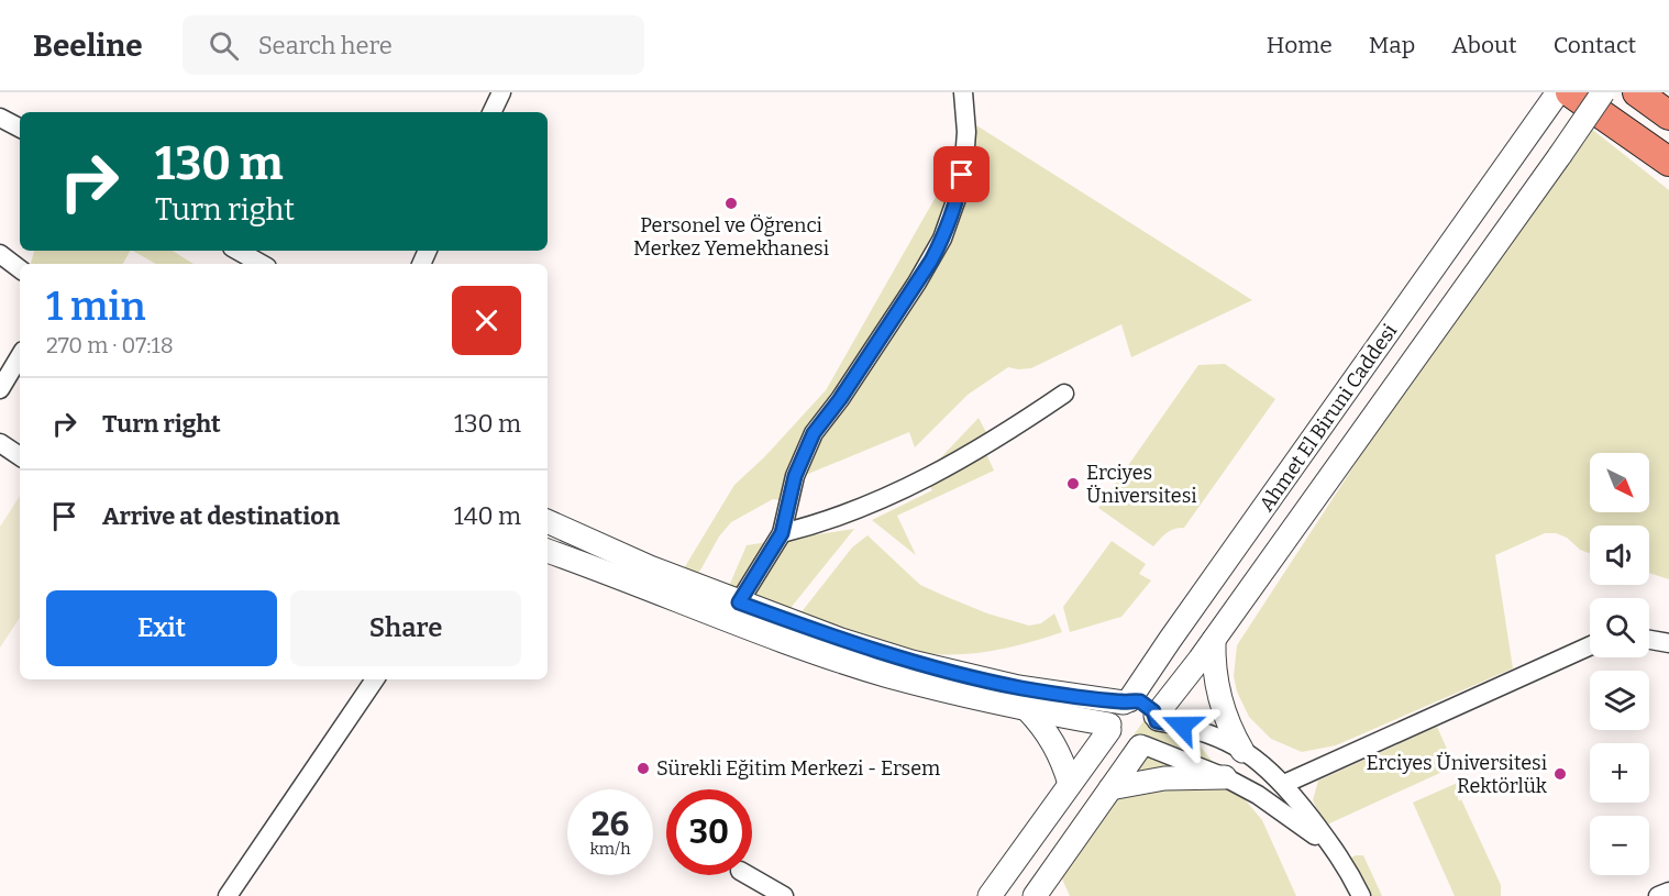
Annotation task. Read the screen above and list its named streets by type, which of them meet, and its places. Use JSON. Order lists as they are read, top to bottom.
{
  "streets": {
    "street": ["Ahmet El Biruni Caddesi"]
  },
  "places": [
    "Personel ve Öğrenci Merkez Yemekhanesi",
    "Erciyes Üniversitesi",
    "Sürekli Eğitim Merkezi - Ersem",
    "Erciyes Üniversitesi Rektörlük"
  ],
  "north": "bottom right",
  "page": {
    "header": "Beeline",
    "search": "Search here",
    "nav": [
      "Home",
      "Map",
      "About",
      "Contact"
    ],
    "turn": ["130 m", "Turn right"],
    "heading": ["1 min", "270 m · 07:18"],
    "list": [
      {
        "name": "Turn right",
        "value": "130 m"
      },
      {
        "name": "Arrive at destination",
        "value": "140 m"
      }
    ],
    "map_buttons": ["+", "−"],
    "buttons": ["Exit", "Share"],
    "speed": "26 km/h",
    "limit": "30"
  }
}
